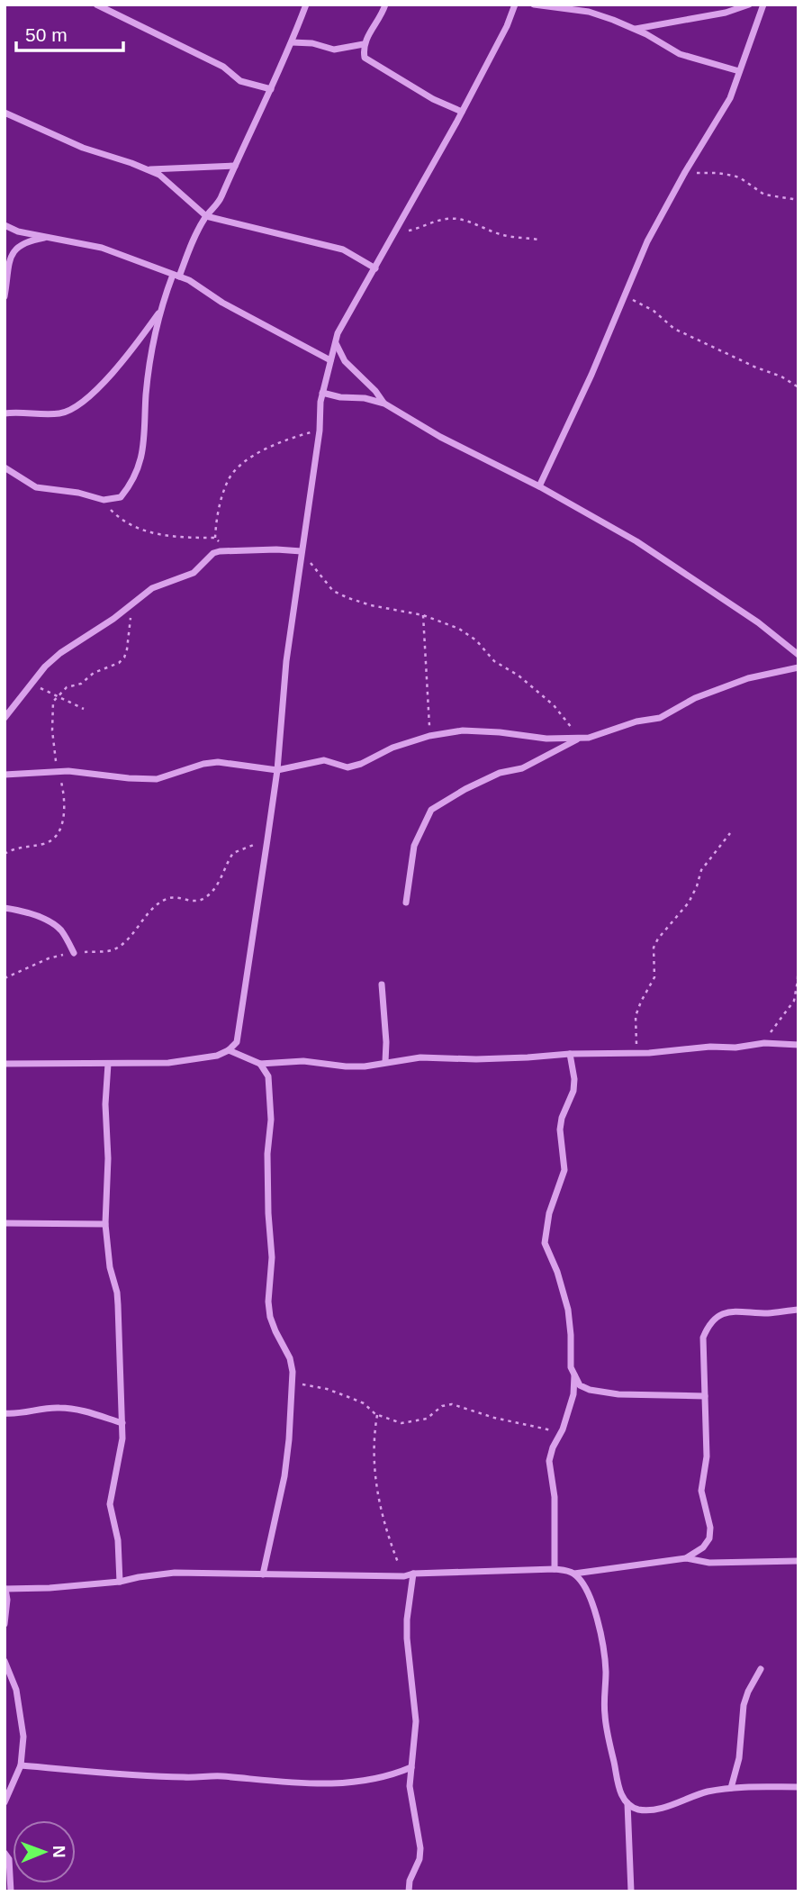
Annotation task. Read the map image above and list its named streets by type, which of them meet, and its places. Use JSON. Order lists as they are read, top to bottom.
{
  "scale_bar": "50 m",
  "north": "right"
}
